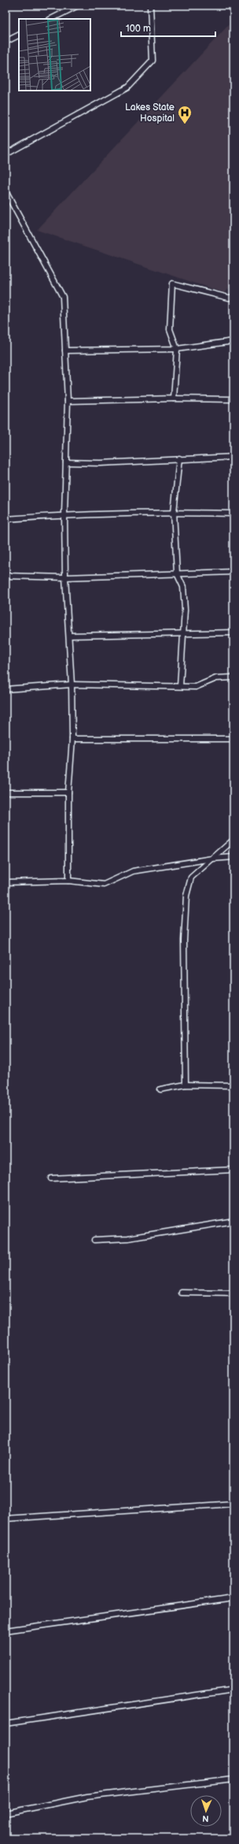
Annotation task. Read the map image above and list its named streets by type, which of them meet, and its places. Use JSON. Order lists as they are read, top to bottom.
{
  "places": {
    "hospital": ["Lakes State Hospital"]
  },
  "scale_bar": "100 m",
  "north": "bottom"
}
